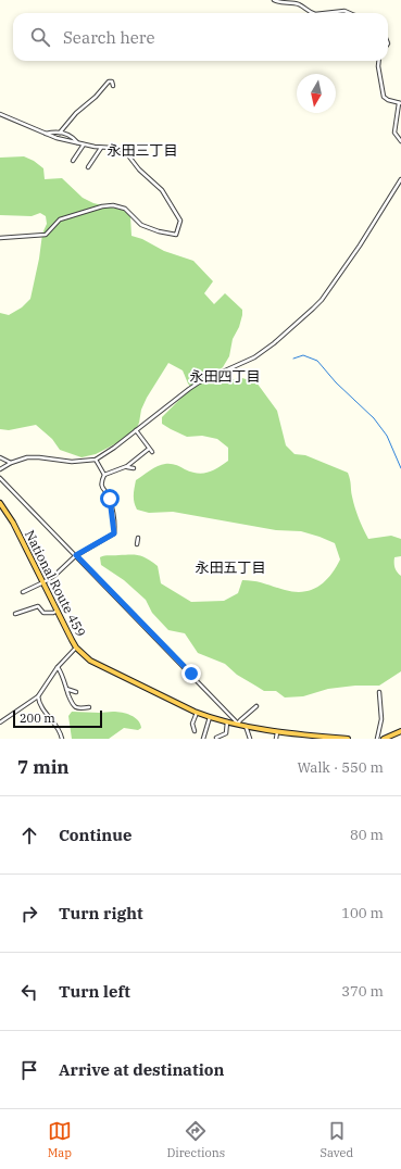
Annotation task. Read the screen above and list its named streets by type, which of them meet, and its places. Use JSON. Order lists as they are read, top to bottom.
{
  "streets": {
    "highway": ["National Route 459"]
  },
  "districts": ["永田三丁目", "永田四丁目", "永田五丁目"],
  "scale_bar": "200 m",
  "north": "bottom",
  "page": {
    "search": "Search here",
    "scale": "200 m",
    "heading": ["7 min", "Walk · 550 m"],
    "list": [
      ["Continue", "80 m"],
      ["Turn right", "100 m"],
      ["Turn left", "370 m"],
      "Arrive at destination"
    ],
    "nav": ["Map", "Directions", "Saved"]
  }
}
